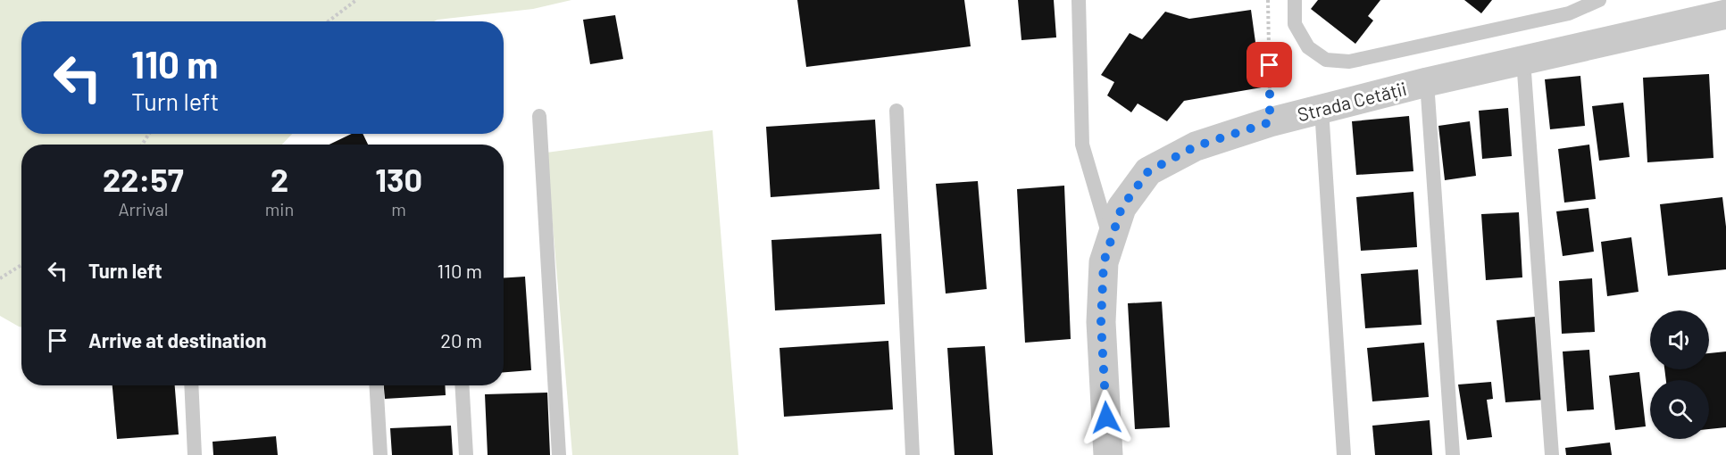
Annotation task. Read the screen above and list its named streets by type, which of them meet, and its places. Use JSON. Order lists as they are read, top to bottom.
{
  "streets": {
    "street": ["Strada Cetății"]
  },
  "page": {
    "turn": ["110 m", "Turn left"],
    "eta": [
      "22:57",
      "Arrival",
      "2",
      "min",
      "130",
      "m"
    ],
    "list": [
      {
        "name": "Turn left",
        "value": "110 m"
      },
      {
        "name": "Arrive at destination",
        "value": "20 m"
      }
    ]
  }
}
